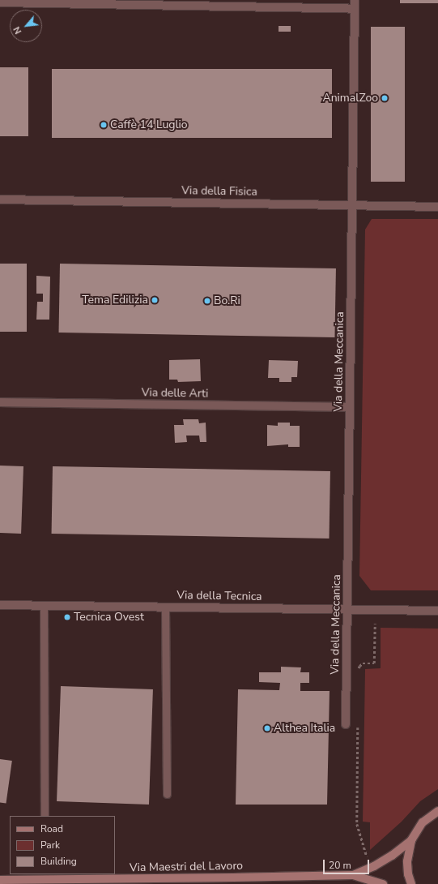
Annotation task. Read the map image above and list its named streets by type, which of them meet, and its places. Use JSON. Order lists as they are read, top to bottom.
{
  "streets": {
    "street": [
      "Via della Fisica",
      "Via della Meccanica",
      "Via delle Arti",
      "Via della Tecnica",
      "Via Maestri del Lavoro"
    ]
  },
  "crossings": [
    ["Via della Fisica", "Via della Meccanica"],
    ["Via della Meccanica", "Via delle Arti"],
    ["Via della Meccanica", "Via della Tecnica"]
  ],
  "places": [
    "AnimalZoo",
    "Caffè 14 Luglio",
    "Tema Edilizia",
    "Bo.Ri",
    "Tecnica Ovest",
    "Althea Italia"
  ],
  "legend": ["Road", "Park", "Building"],
  "scale_bar": "20 m",
  "north": "bottom left"
}
